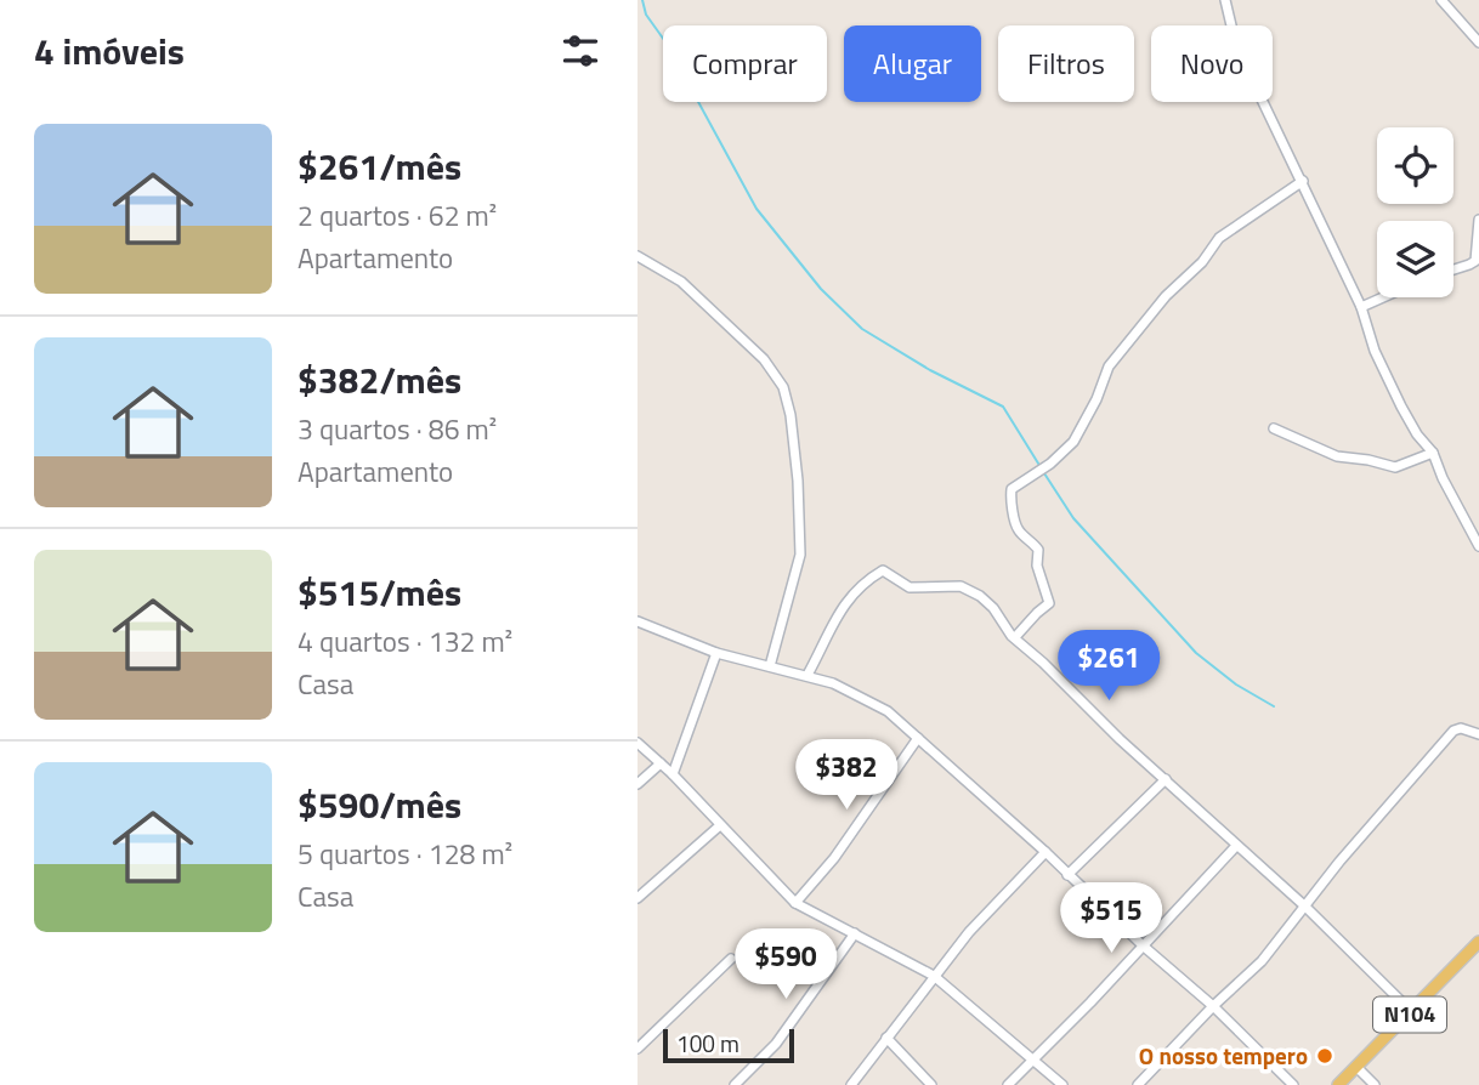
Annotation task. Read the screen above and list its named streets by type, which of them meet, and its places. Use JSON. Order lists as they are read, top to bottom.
{
  "streets": {
    "main road": ["N104"]
  },
  "places": ["O nosso tempero"],
  "scale_bar": "100 m",
  "page": {
    "heading": "4 imóveis",
    "chip": [
      "Comprar",
      "Alugar",
      "Filtros",
      "Novo"
    ],
    "list": [
      {
        "name": "$261/mês",
        "note": "2 quartos · 62 m² · Apartamento"
      },
      {
        "name": "$382/mês",
        "note": "3 quartos · 86 m² · Apartamento"
      },
      {
        "name": "$515/mês",
        "note": "4 quartos · 132 m² · Casa"
      },
      {
        "name": "$590/mês",
        "note": "5 quartos · 128 m² · Casa"
      }
    ],
    "price": [
      "$261",
      "$382",
      "$515",
      "$590"
    ],
    "scale": "100 m"
  }
}
